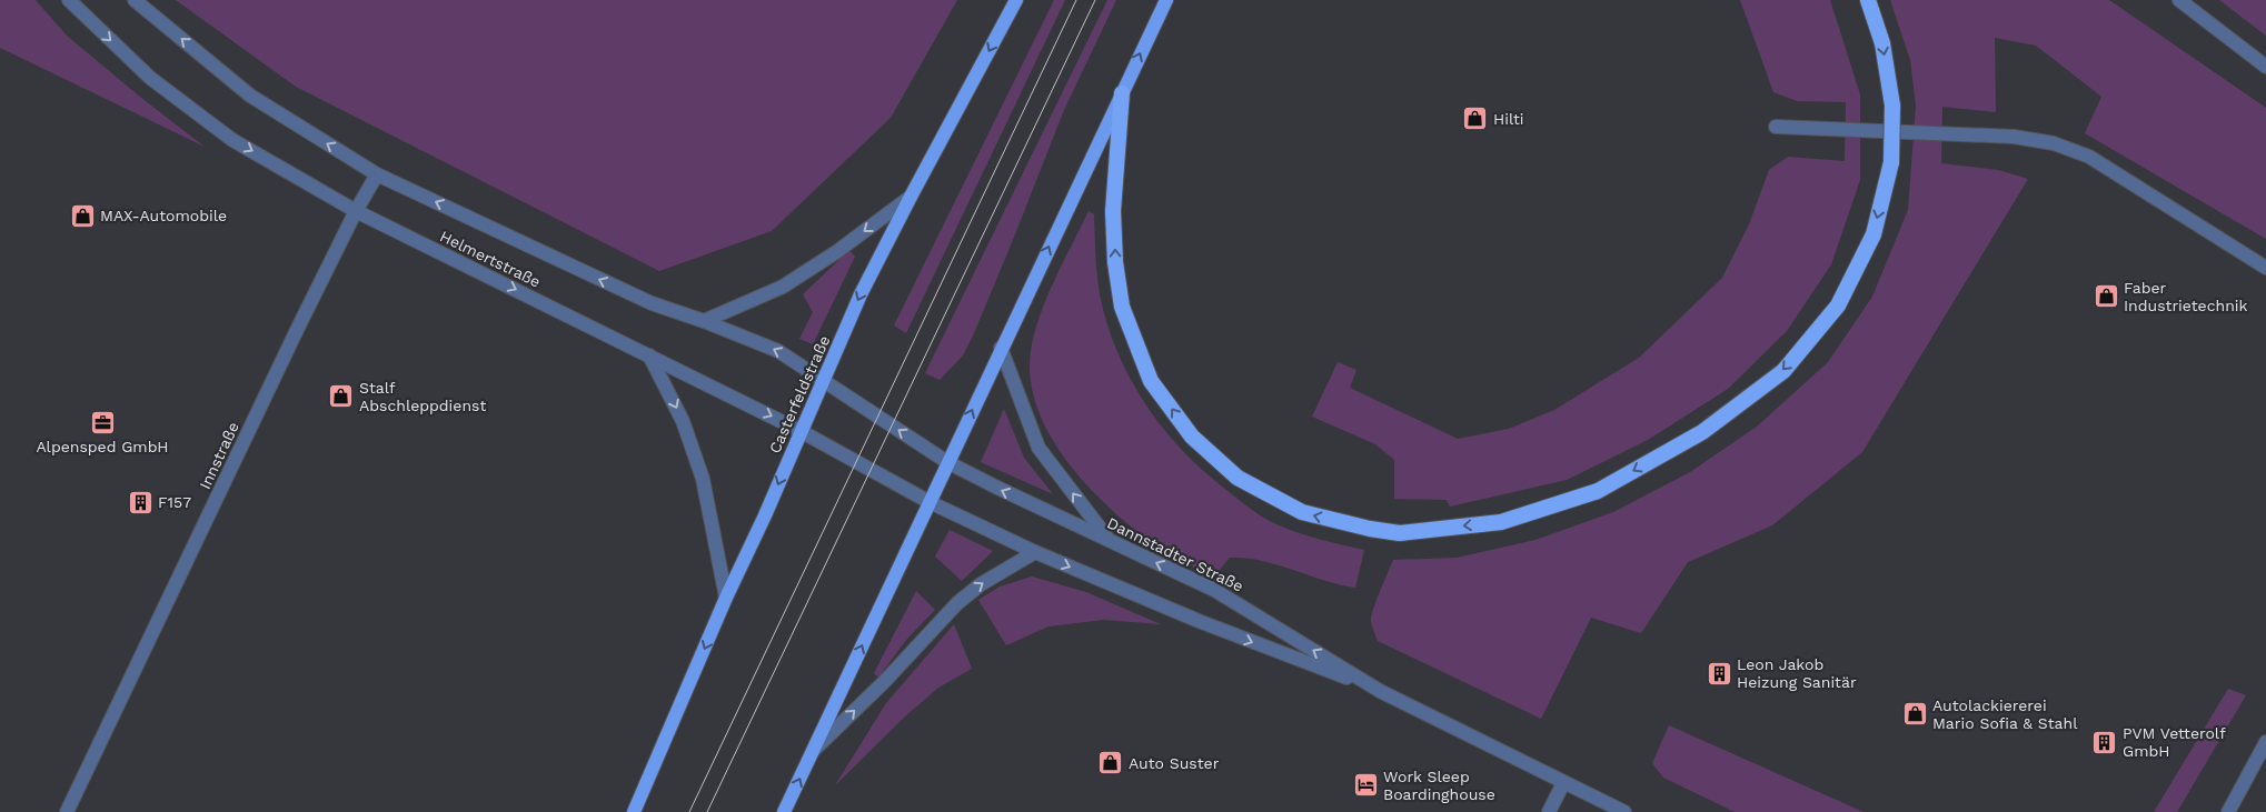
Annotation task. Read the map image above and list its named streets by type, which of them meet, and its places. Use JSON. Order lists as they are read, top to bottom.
{
  "streets": {
    "main road": ["Casterfeldstraße"],
    "street": ["Helmertstraße", "Innstraße", "Dannstadter Straße"]
  },
  "crossings": [
    ["Helmertstraße", "Casterfeldstraße"],
    ["Helmertstraße", "Innstraße"],
    ["Helmertstraße", "Dannstadter Straße"]
  ],
  "one_way": ["Casterfeldstraße"],
  "places": {
    "shop": [
      "Hilti",
      "MAX-Automobile",
      "Faber Industrietechnik",
      "Stalf Abschleppdienst",
      "Autolackiererei Mario Sofia & Stahl",
      "Auto Suster"
    ],
    "office": ["Alpensped GmbH"],
    "building": ["F157", "Leon Jakob Heizung Sanitär", "PVM Vetterolf GmbH"],
    "hotel": ["Work Sleep Boardinghouse"]
  }
}
